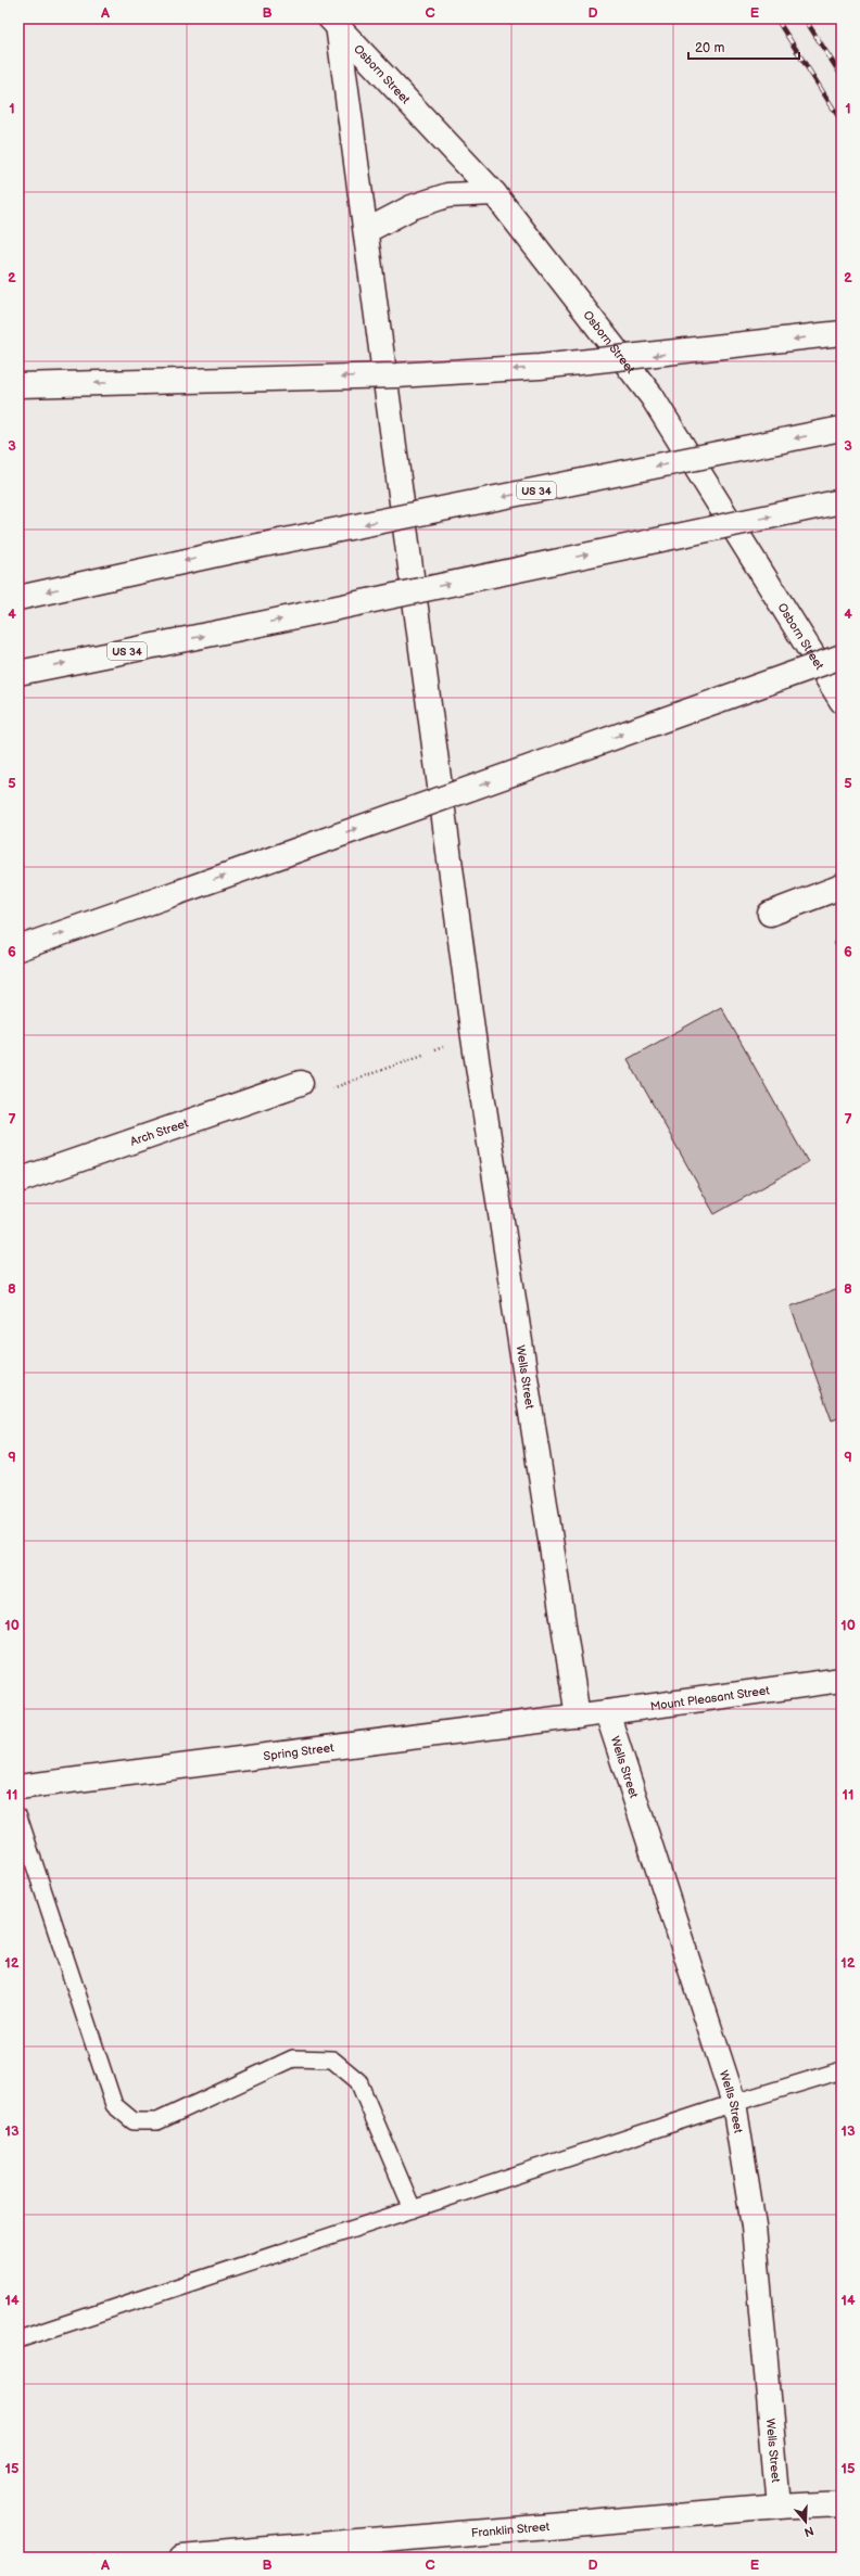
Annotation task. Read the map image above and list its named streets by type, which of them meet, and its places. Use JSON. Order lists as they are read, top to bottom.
{
  "streets": {
    "main road": [
      "Osborn Street",
      "US 34",
      "Arch Street",
      "Wells Street",
      "Mount Pleasant Street",
      "Spring Street",
      "Franklin Street"
    ]
  },
  "crossings": [
    ["Osborn Street", "Wells Street"],
    ["Wells Street", "Mount Pleasant Street"],
    ["Wells Street", "Spring Street"],
    ["Wells Street", "Franklin Street"],
    ["Mount Pleasant Street", "Spring Street"]
  ],
  "scale_bar": "20 m",
  "north": "bottom",
  "grid": {
    "columns": [
      "A",
      "B",
      "C",
      "D",
      "E"
    ],
    "rows": [
      "1",
      "2",
      "3",
      "4",
      "5",
      "6",
      "7",
      "8",
      "9",
      "10",
      "11",
      "12",
      "13",
      "14",
      "15"
    ]
  }
}
